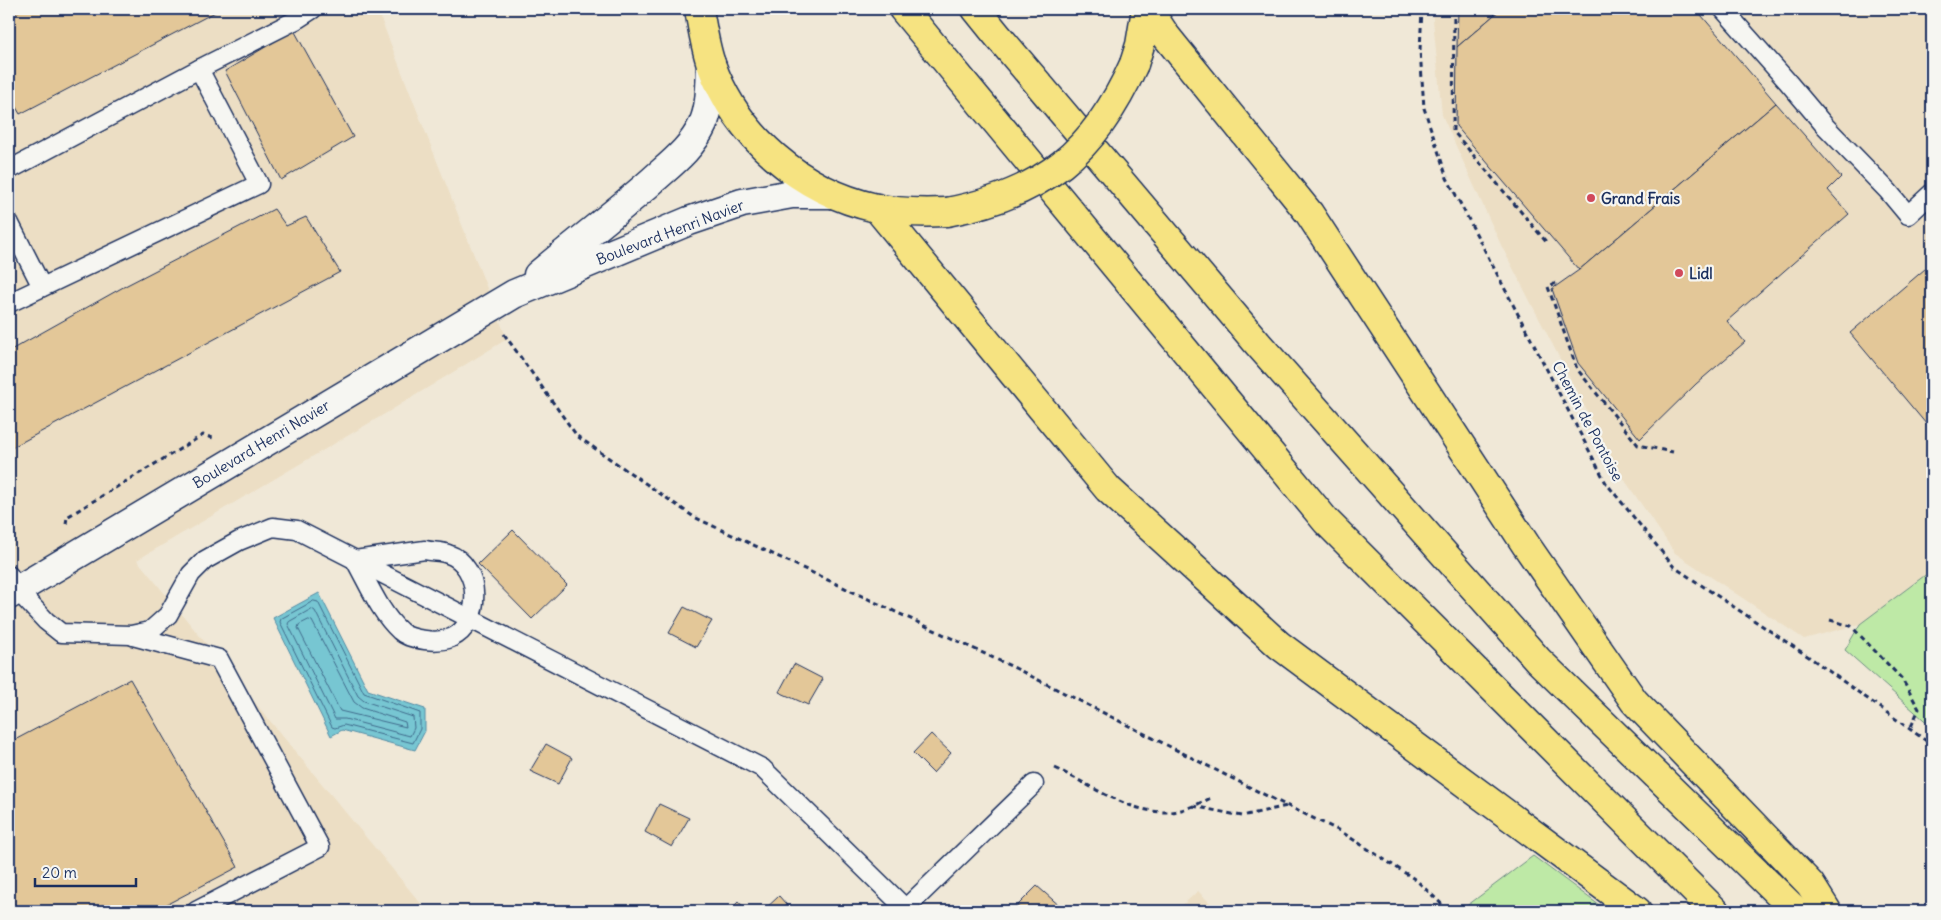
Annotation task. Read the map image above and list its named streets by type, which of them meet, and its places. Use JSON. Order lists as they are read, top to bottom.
{
  "streets": {
    "main road": ["Boulevard Henri Navier"],
    "path": ["Chemin de Pontoise"]
  },
  "places": ["Grand Frais", "Lidl"],
  "scale_bar": "20 m"
}
